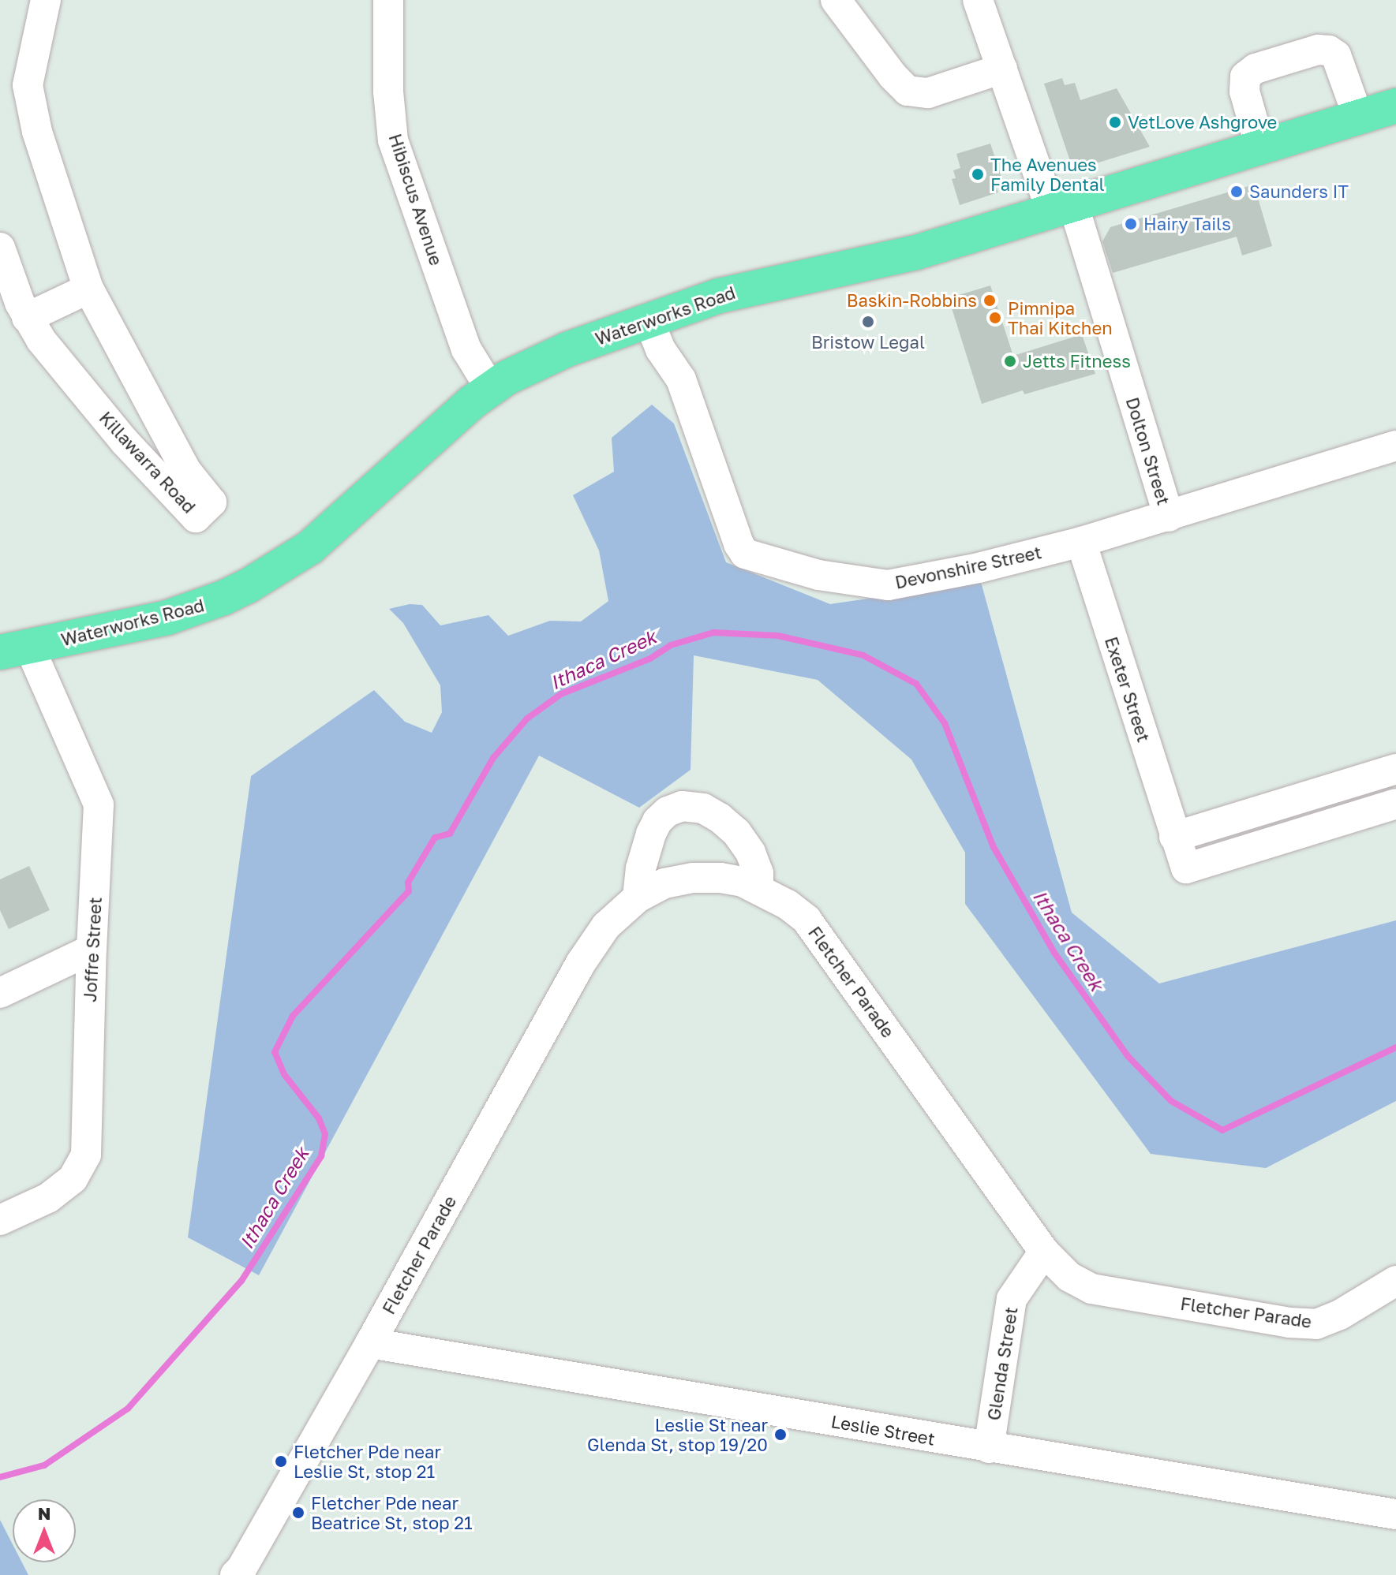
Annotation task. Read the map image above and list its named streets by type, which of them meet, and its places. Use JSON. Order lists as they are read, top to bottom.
{
  "streets": {
    "main road": ["Waterworks Road"],
    "street": [
      "Hibiscus Avenue",
      "Dolton Street",
      "Killawarra Road",
      "Devonshire Street",
      "Exeter Street",
      "Joffre Street",
      "Fletcher Parade",
      "Glenda Street",
      "Leslie Street"
    ]
  },
  "crossings": [
    ["Hibiscus Avenue", "Waterworks Road"],
    ["Waterworks Road", "Dolton Street"],
    ["Waterworks Road", "Devonshire Street"],
    ["Waterworks Road", "Joffre Street"],
    ["Dolton Street", "Devonshire Street"],
    ["Devonshire Street", "Exeter Street"],
    ["Fletcher Parade", "Glenda Street"],
    ["Fletcher Parade", "Leslie Street"],
    ["Glenda Street", "Leslie Street"]
  ],
  "water": ["Ithaca Creek"],
  "places": [
    "VetLove Ashgrove",
    "The Avenues Family Dental",
    "Saunders IT",
    "Hairy Tails",
    "Baskin-Robbins",
    "Pimnipa Thai Kitchen",
    "Bristow Legal",
    "Jetts Fitness",
    "Leslie St near Glenda St, stop 19/20",
    "Fletcher Pde near Leslie St, stop 21",
    "Fletcher Pde near Beatrice St, stop 21"
  ],
  "north": "top"
}
